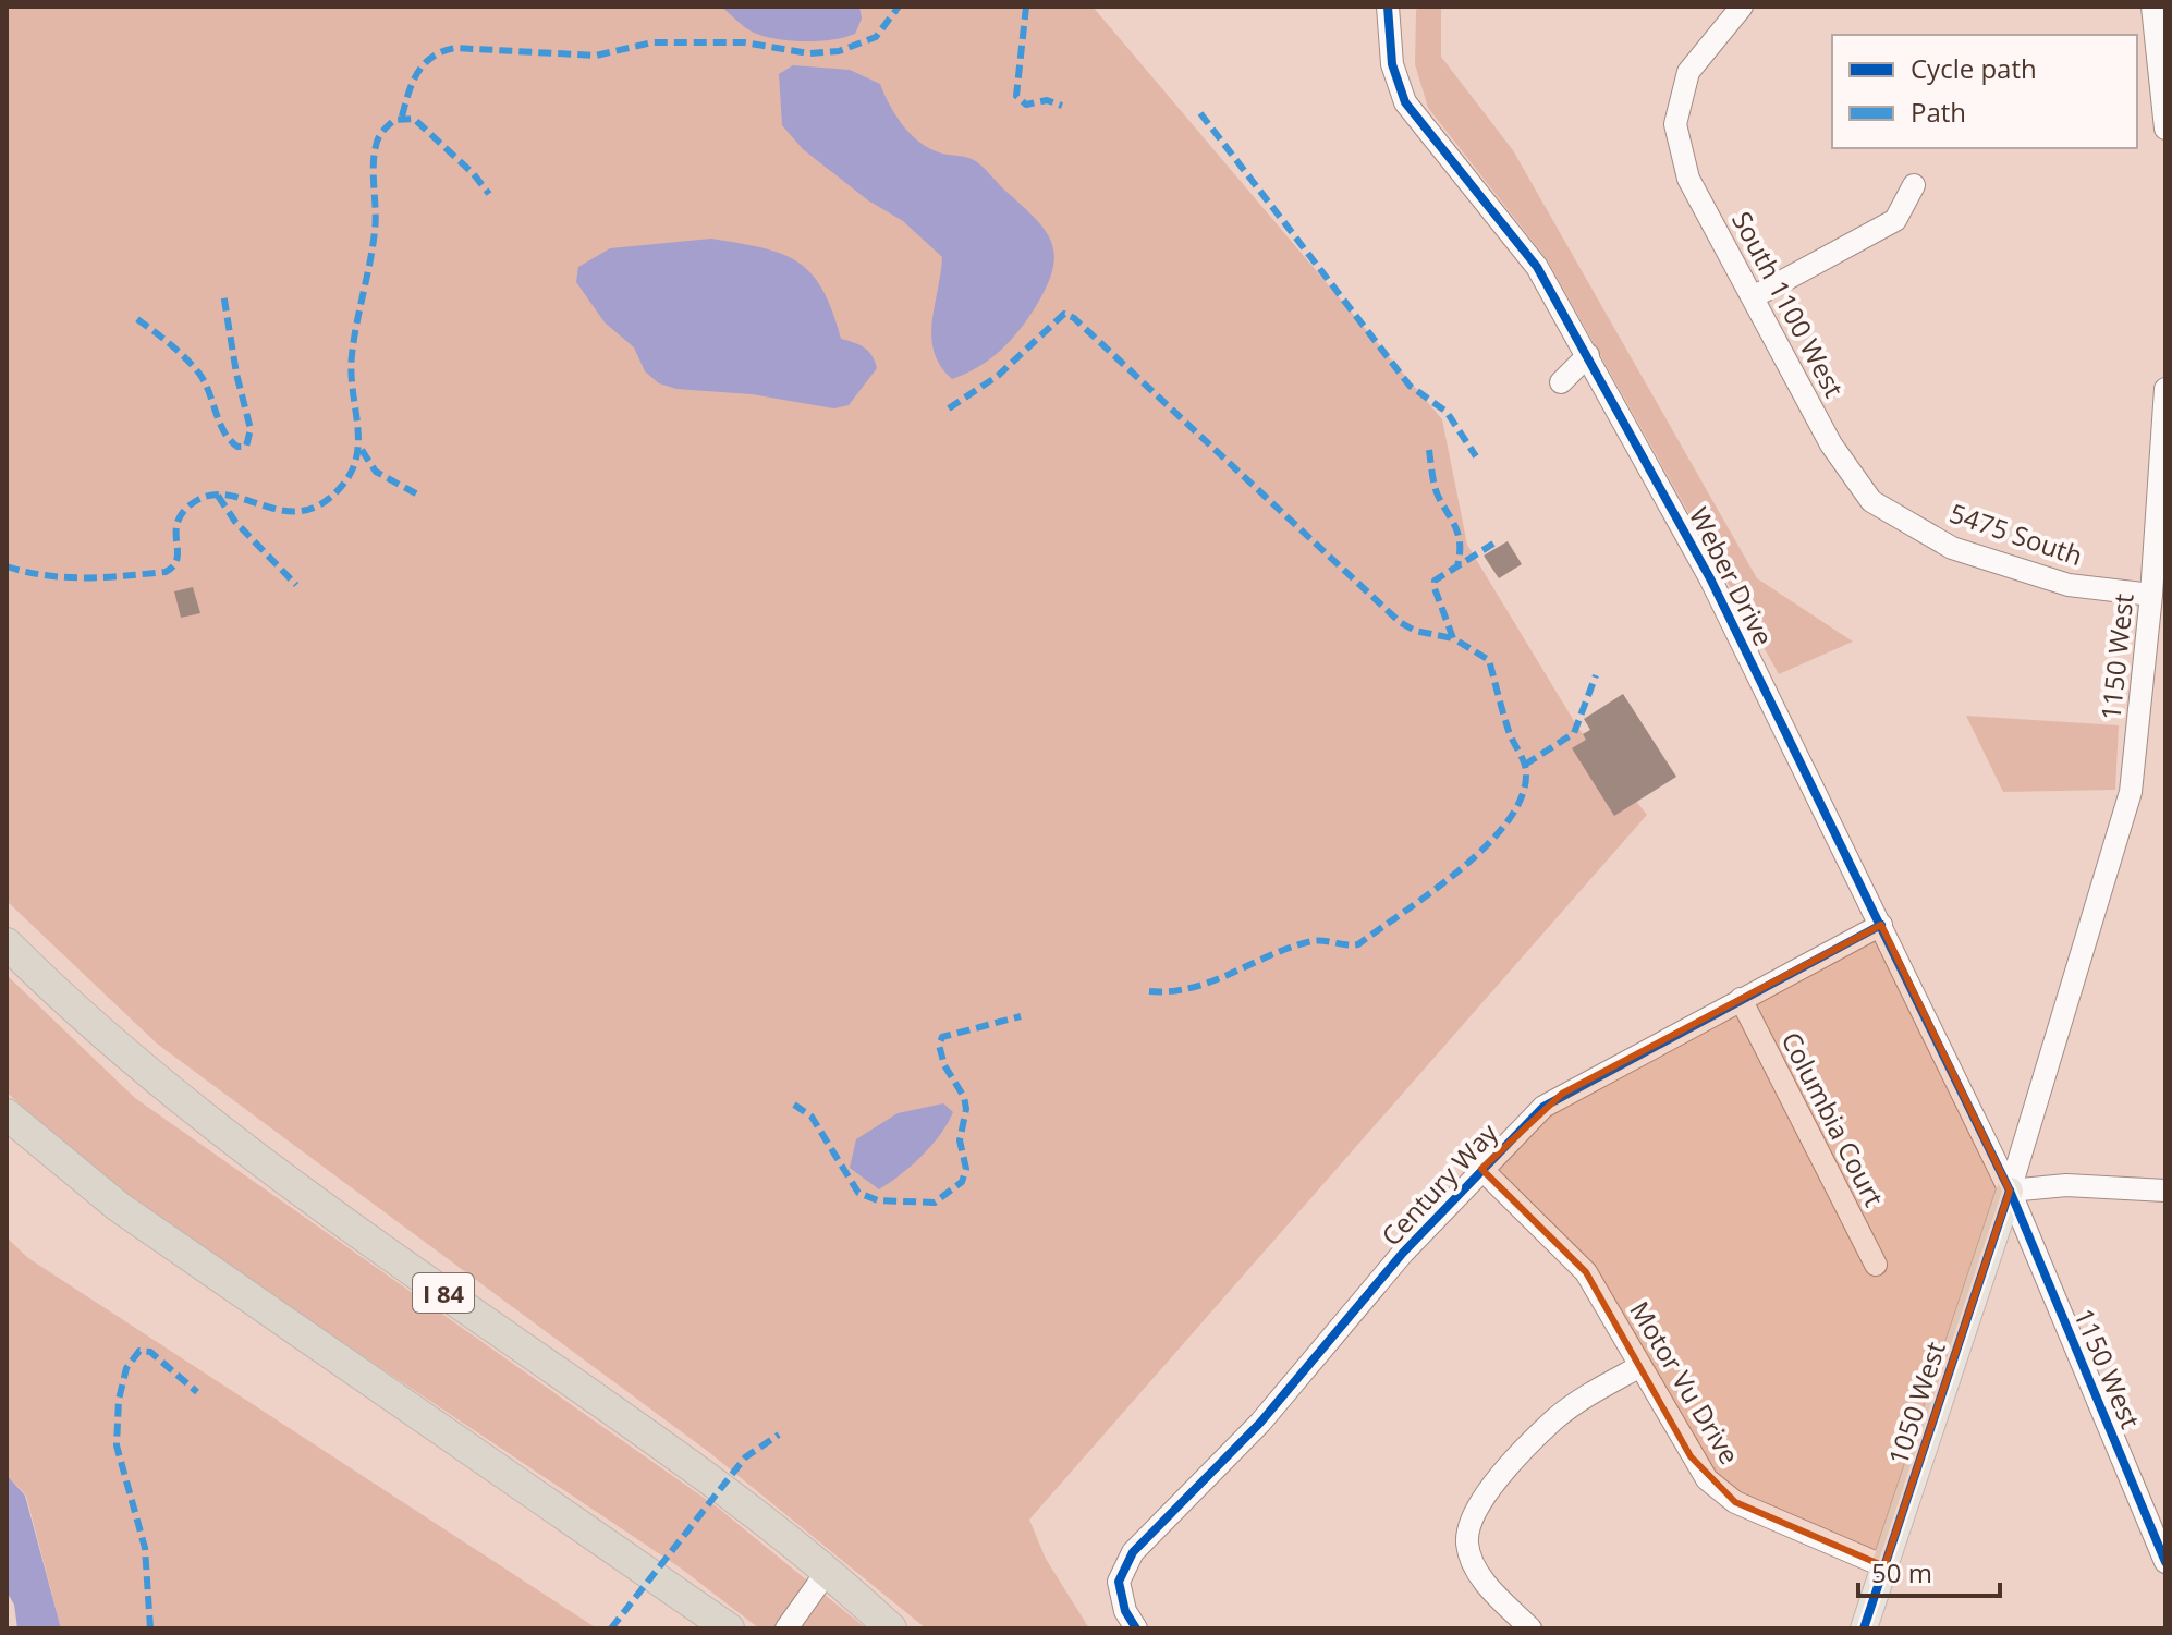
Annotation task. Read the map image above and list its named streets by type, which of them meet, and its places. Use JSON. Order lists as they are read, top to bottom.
{
  "streets": {
    "highway": ["I 84"],
    "main road": ["1050 West"],
    "street": [
      "South 1100 West",
      "5475 South",
      "Weber Drive",
      "1150 West",
      "Columbia Court",
      "Century Way",
      "Motor Vu Drive"
    ]
  },
  "crossings": [
    ["South 1100 West", "5475 South"],
    ["5475 South", "1150 West"],
    ["Weber Drive", "1150 West"],
    ["Weber Drive", "Century Way"],
    ["Weber Drive", "1050 West"],
    ["1150 West", "1050 West"],
    ["Columbia Court", "Century Way"],
    ["Century Way", "Motor Vu Drive"],
    ["Motor Vu Drive", "1050 West"]
  ],
  "legend": ["Cycle path", "Path"],
  "scale_bar": "50 m"
}
